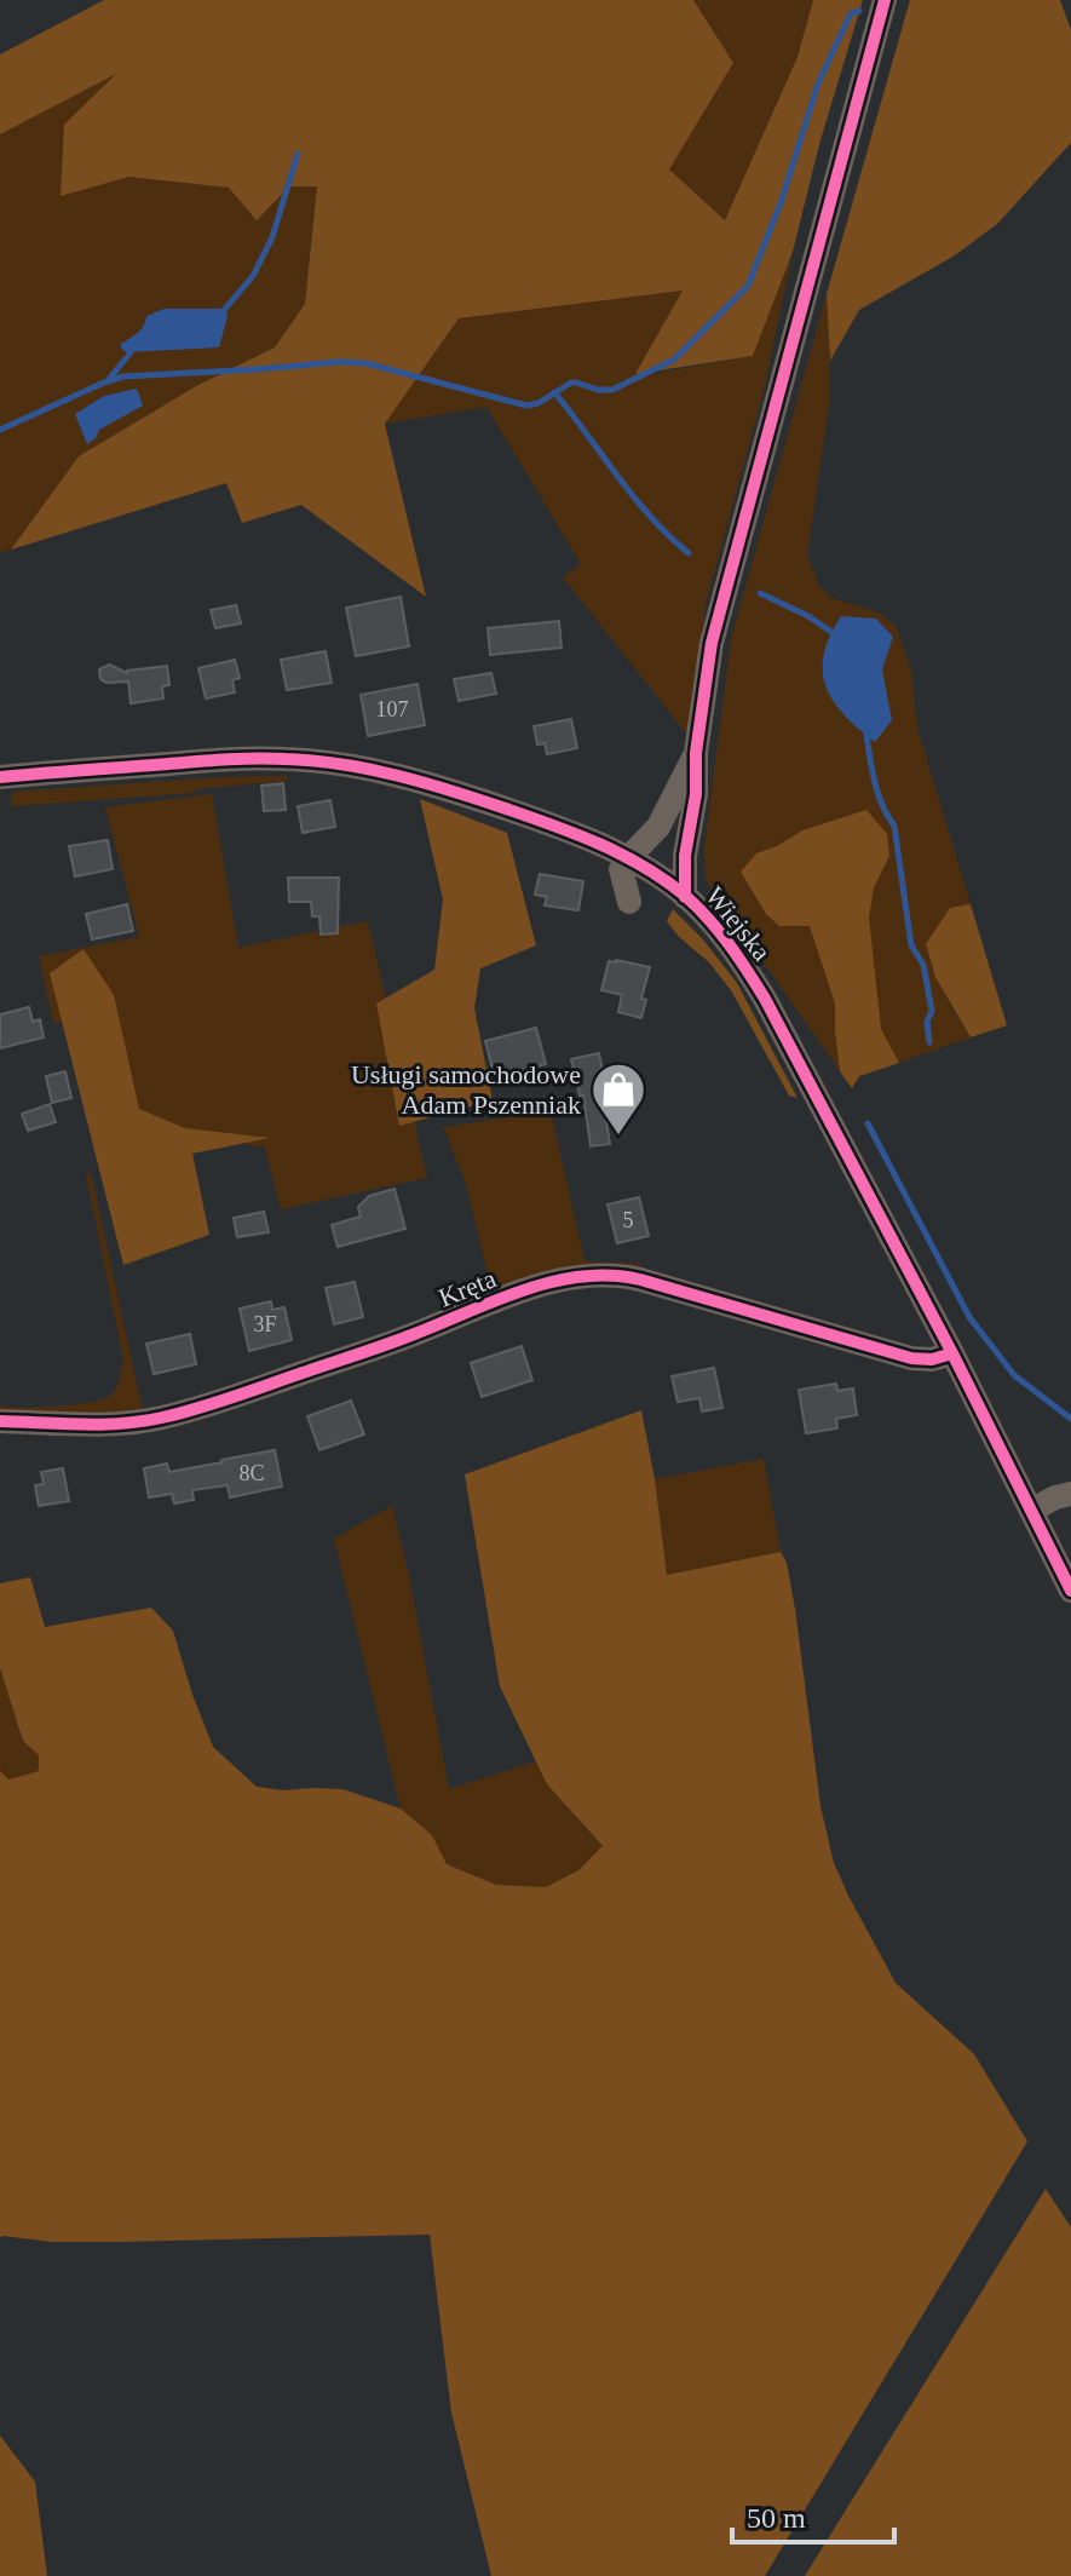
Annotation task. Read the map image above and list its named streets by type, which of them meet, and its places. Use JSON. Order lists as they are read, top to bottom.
{
  "streets": {
    "street": ["Wiejska", "Kręta"]
  },
  "crossings": [
    ["Wiejska", "Kręta"]
  ],
  "places": {
    "shop": ["Usługi samochodowe Adam Pszenniak"]
  },
  "house_numbers": [
    "107",
    "5",
    "3F",
    "8C"
  ],
  "scale_bar": "50 m"
}
